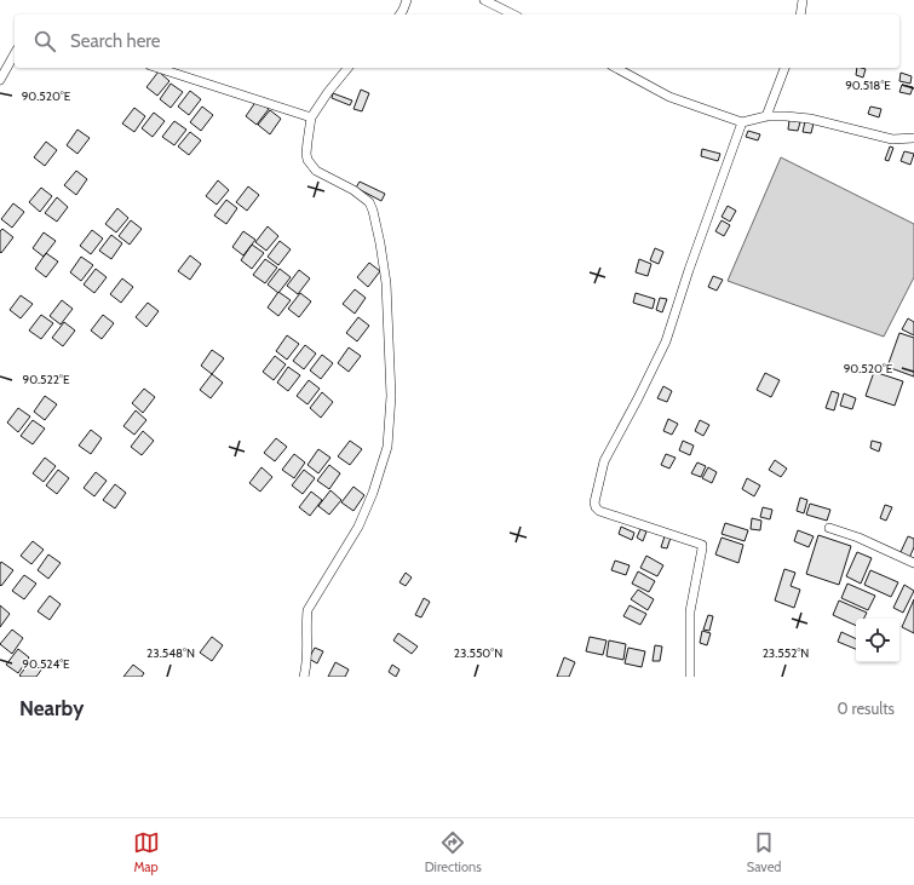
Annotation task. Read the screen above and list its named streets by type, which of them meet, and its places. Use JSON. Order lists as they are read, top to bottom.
{
  "page": {
    "search": "Search here",
    "heading": ["Nearby", "0 results"],
    "nav": ["Map", "Directions", "Saved"]
  },
  "coordinates": [
    "90.518°E",
    "90.520°E",
    "90.522°E",
    "23.548°N",
    "23.550°N",
    "23.552°N",
    "90.524°E"
  ]
}
